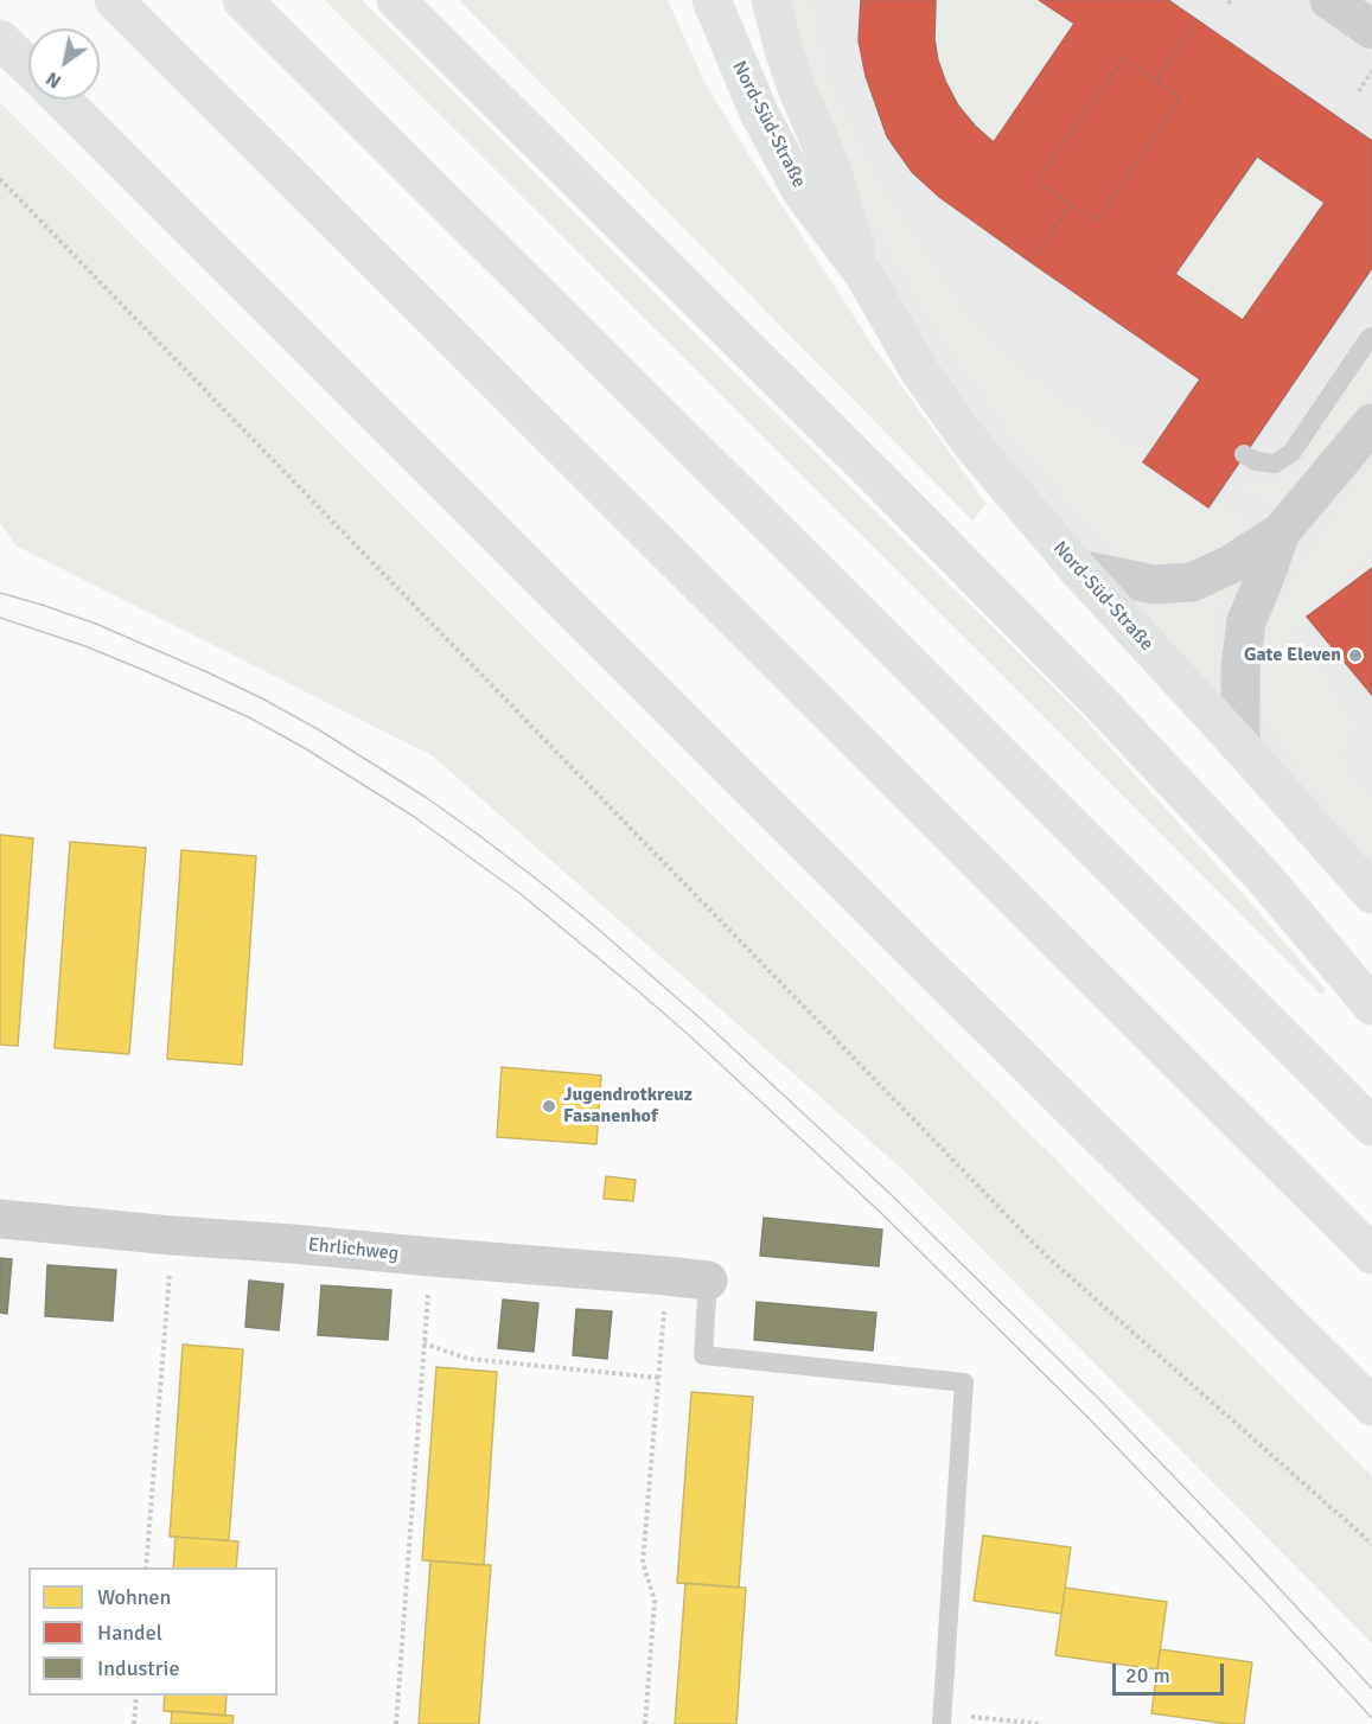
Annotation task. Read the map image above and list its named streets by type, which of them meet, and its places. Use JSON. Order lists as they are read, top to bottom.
{
  "streets": {
    "main road": ["Nord-Süd-Straße"],
    "street": ["Ehrlichweg"]
  },
  "places": ["Gate Eleven", "Jugendrotkreuz Fasanenhof"],
  "legend": ["Wohnen", "Handel", "Industrie"],
  "scale_bar": "20 m",
  "north": "bottom left"
}
